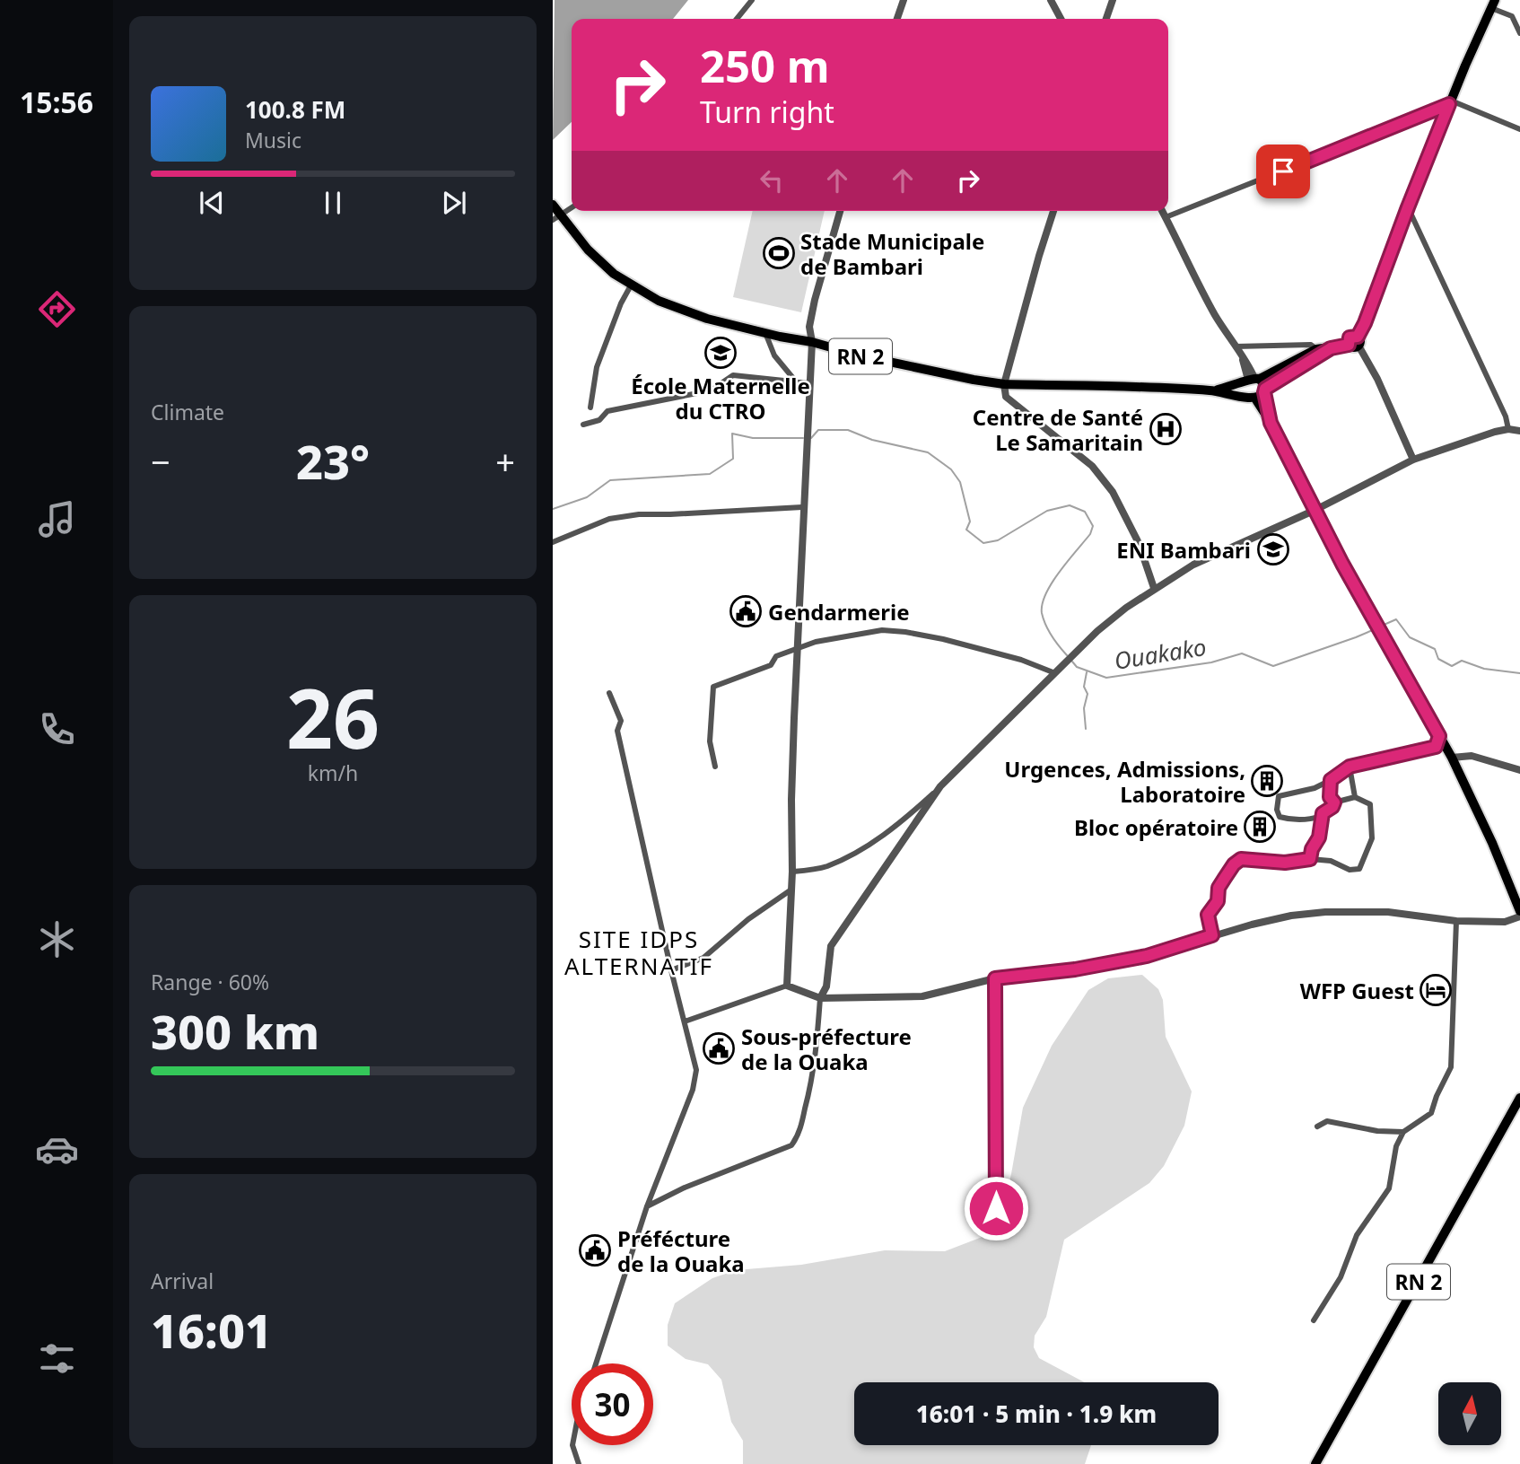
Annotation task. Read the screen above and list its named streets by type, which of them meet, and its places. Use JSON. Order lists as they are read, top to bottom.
{
  "streets": {
    "main road": ["RN 2"]
  },
  "districts": ["SITE IDPS ALTERNATIF"],
  "water": ["Ouakako"],
  "places": {
    "sports": ["Stade Municipale de Bambari"],
    "school or university": ["École Maternelle du CTRO", "ENI Bambari"],
    "hospital": ["Centre de Santé Le Samaritain"],
    "public building": ["Gendarmerie", "Sous-préfecture de la Ouaka", "Préfécture de la Ouaka"],
    "building": ["Urgences, Admissions, Laboratoire", "Bloc opératoire"],
    "hotel": ["WFP Guest"]
  },
  "north": "top",
  "page": {
    "tabs": "15:56",
    "turn": ["250 m", "Turn right"],
    "song": ["100.8 FM", "Music"],
    "tile": [
      "Climate",
      ["26", "km/h"],
      ["Range · 60%", "300 km"],
      ["Arrival", "16:01"]
    ],
    "heat": ["−", "23°", "+"],
    "limit": "30",
    "trip": "16:01 · 5 min · 1.9 km"
  }
}
